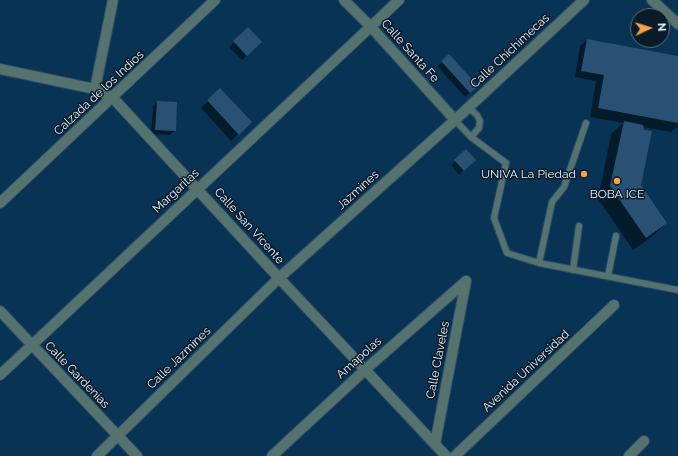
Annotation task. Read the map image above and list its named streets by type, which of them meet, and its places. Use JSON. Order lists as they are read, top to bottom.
{
  "streets": {
    "street": [
      "Calle Santa Fe",
      "Calle Chichimecas",
      "Calzada de los Indios",
      "Jazmines",
      "Margaritas",
      "Calle San Vicente",
      "Calle Jazmines",
      "Amapolas",
      "Calle Claveles",
      "Avenida Universidad",
      "Calle Gardenias"
    ]
  },
  "crossings": [
    ["Calle Santa Fe", "Calle Chichimecas"],
    ["Calle Santa Fe", "Jazmines"],
    ["Calle Santa Fe", "Margaritas"],
    ["Calle Chichimecas", "Jazmines"],
    ["Calzada de los Indios", "Calle San Vicente"],
    ["Jazmines", "Calle San Vicente"],
    ["Jazmines", "Calle Jazmines"],
    ["Margaritas", "Calle San Vicente"],
    ["Margaritas", "Calle Gardenias"],
    ["Calle San Vicente", "Calle Jazmines"],
    ["Calle San Vicente", "Amapolas"],
    ["Calle San Vicente", "Calle Claveles"],
    ["Calle Jazmines", "Calle Gardenias"],
    ["Amapolas", "Calle Claveles"]
  ],
  "places": ["UNIVA La Piedad", "BOBA ICE"],
  "north": "right"
}
